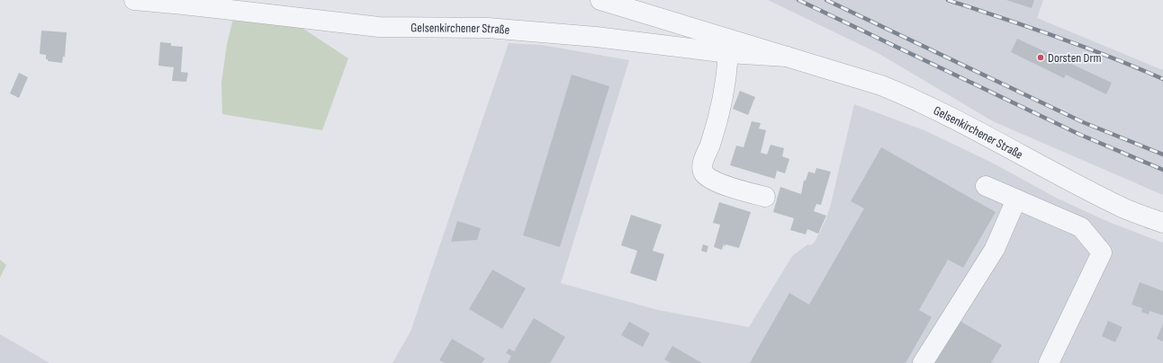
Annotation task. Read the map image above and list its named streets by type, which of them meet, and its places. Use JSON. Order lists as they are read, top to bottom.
{
  "streets": {
    "street": ["Gelsenkirchener Straße"]
  },
  "places": ["Dorsten Drm"]
}
